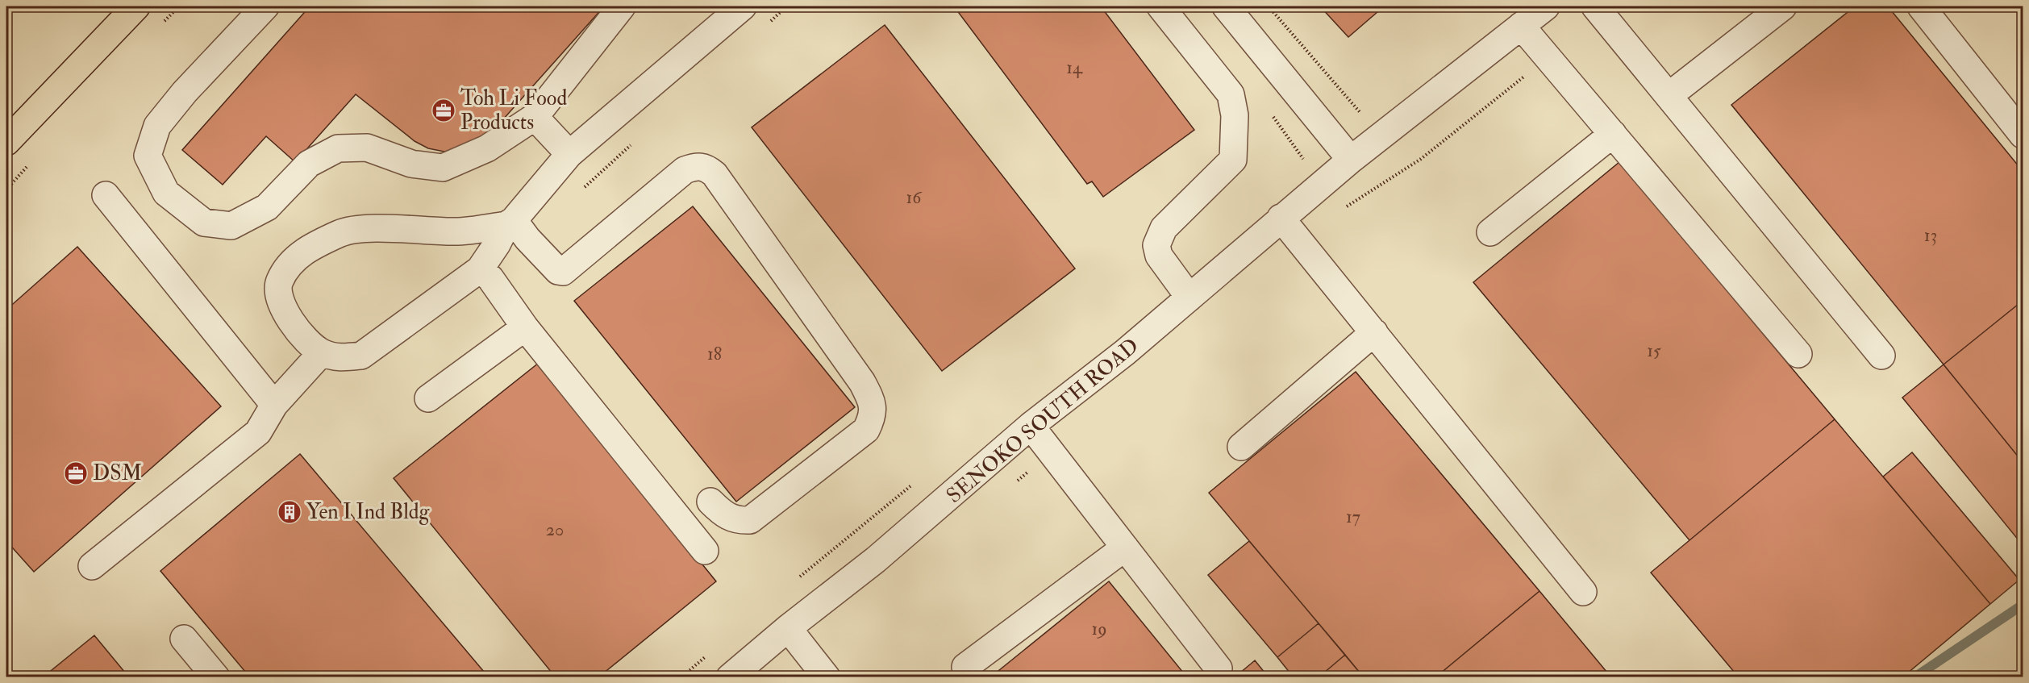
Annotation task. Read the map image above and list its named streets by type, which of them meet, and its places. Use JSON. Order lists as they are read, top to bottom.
{
  "streets": {
    "street": ["SENOKO SOUTH ROAD"]
  },
  "places": {
    "office": ["Toh Li Food Products", "DSM"],
    "building": ["Yen I Ind Bldg"]
  },
  "house_numbers": [
    "14",
    "16",
    "13",
    "15",
    "18",
    "17",
    "20",
    "19"
  ]
}
